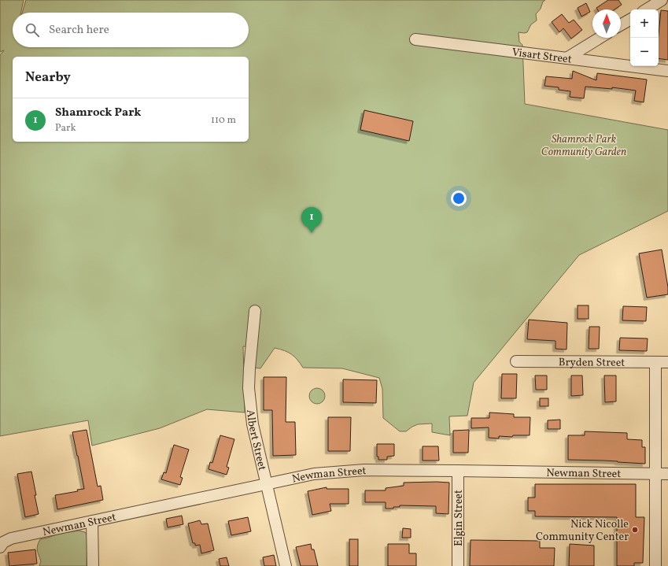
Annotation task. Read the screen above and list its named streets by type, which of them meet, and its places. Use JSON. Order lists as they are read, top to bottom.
{
  "streets": {
    "street": [
      "Visart Street",
      "Bryden Street",
      "Albert Street",
      "Newman Street",
      "Elgin Street"
    ]
  },
  "crossings": [
    ["Albert Street", "Newman Street"],
    ["Newman Street", "Elgin Street"]
  ],
  "parks": ["Shamrock Park Community Garden"],
  "places": ["Nick Nicolle Community Center"],
  "north": "top",
  "page": {
    "map_buttons": ["+", "−"],
    "search": "Search here",
    "heading": "Nearby",
    "list": [
      {
        "mark": "1",
        "name": "Shamrock Park",
        "note": "Park",
        "value": "110 m"
      }
    ],
    "pins": "1"
  }
}
